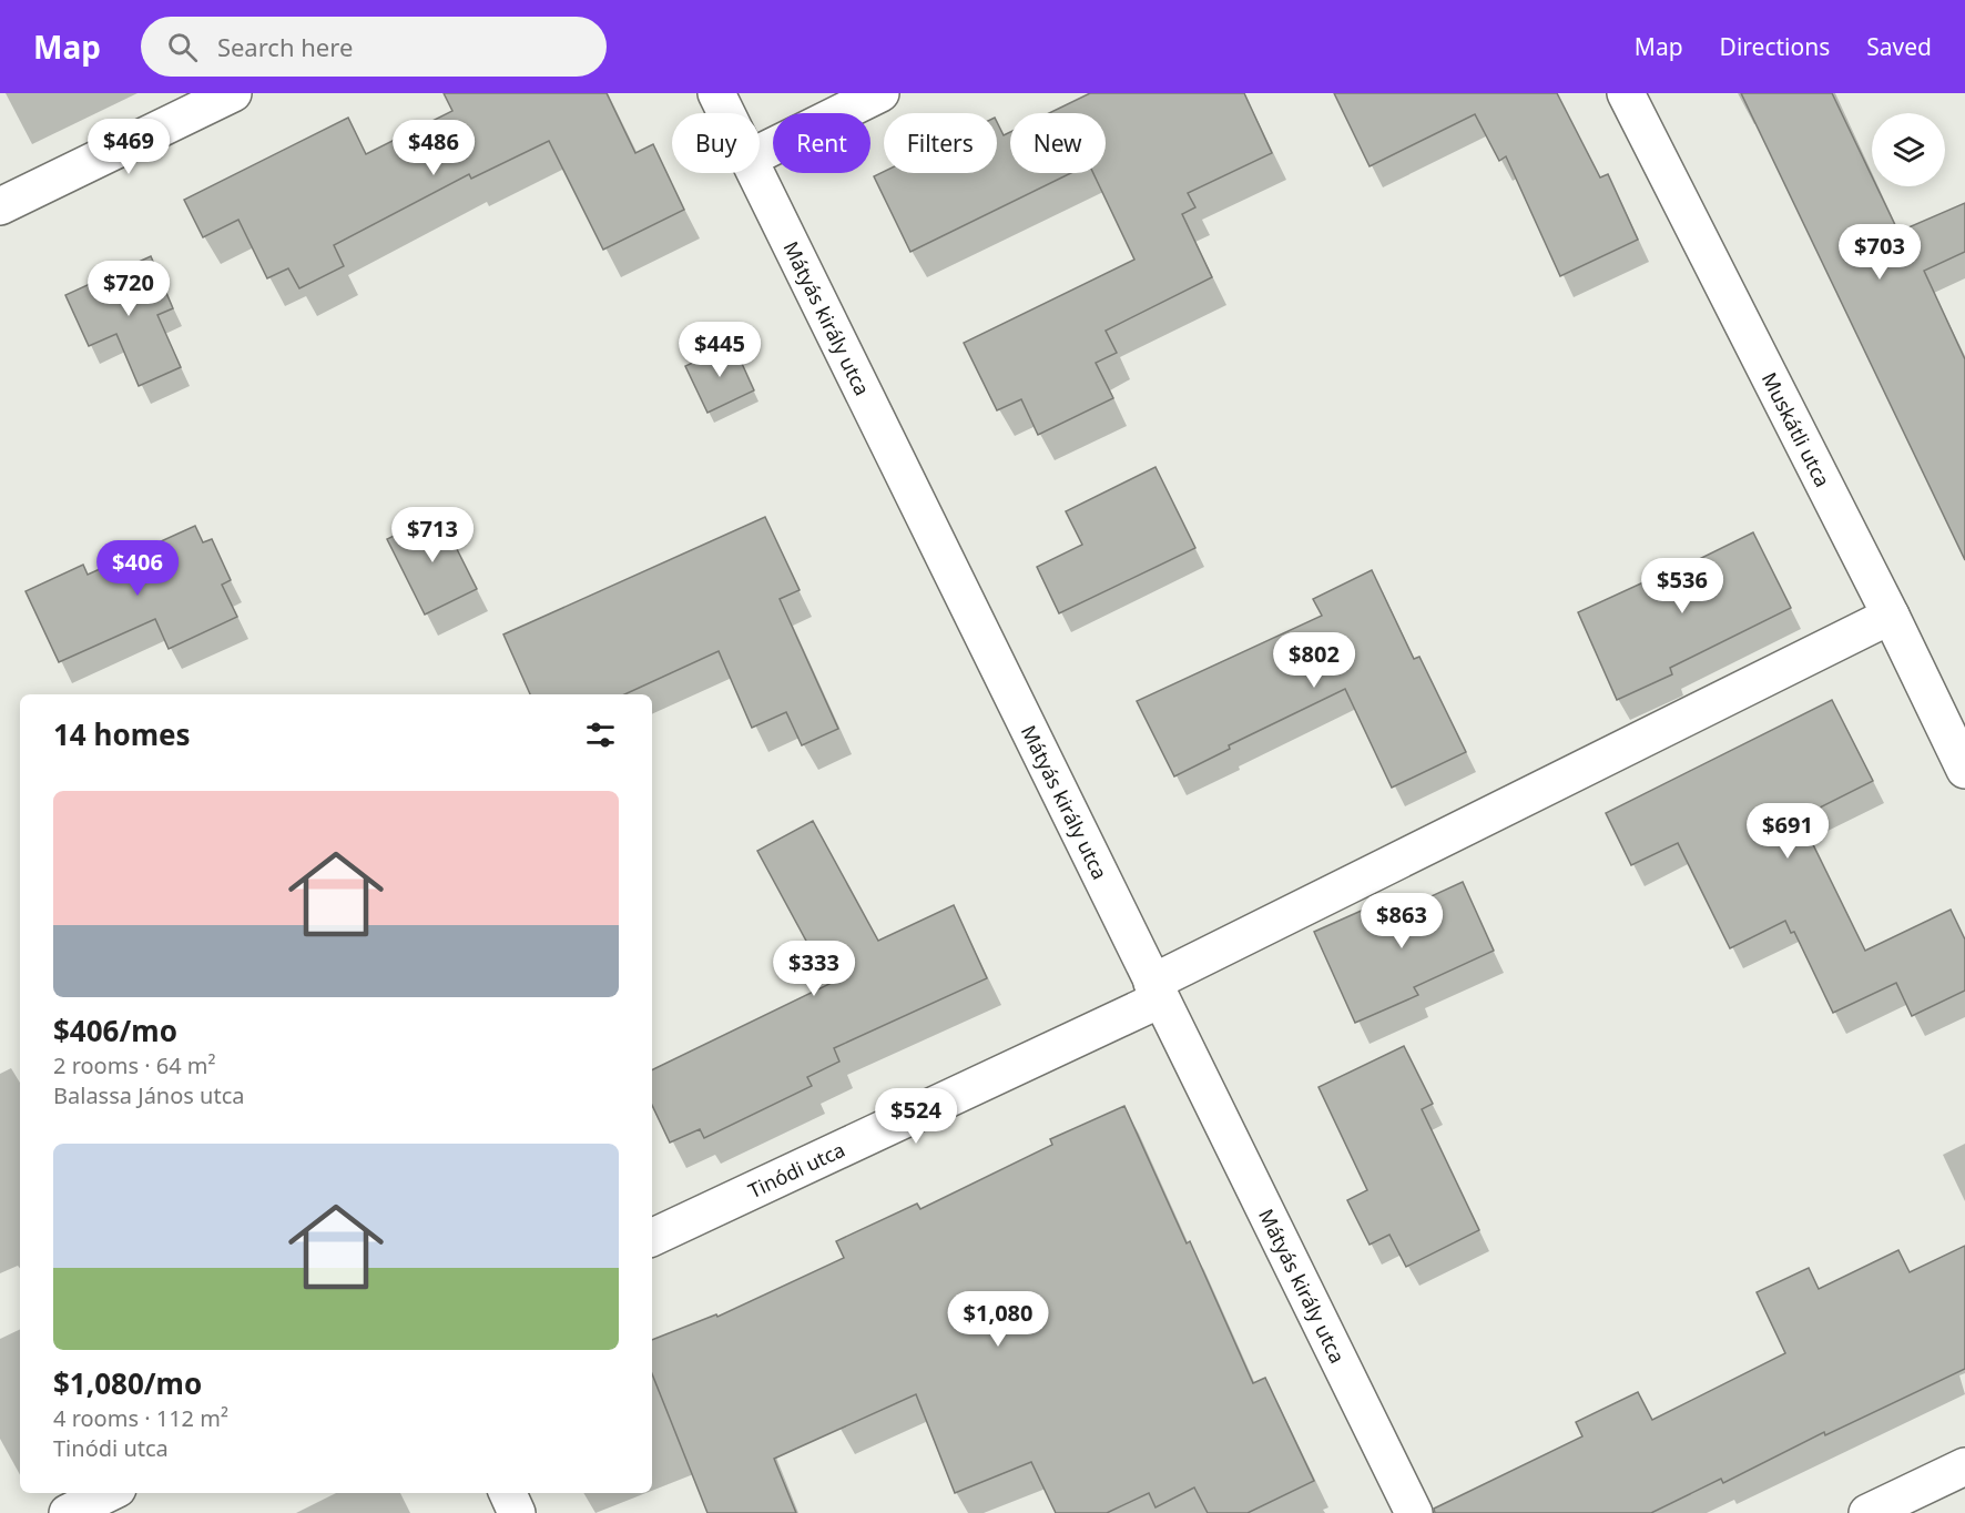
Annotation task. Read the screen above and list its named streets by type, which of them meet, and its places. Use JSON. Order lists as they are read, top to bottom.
{
  "streets": {
    "street": ["Mátyás király utca", "Muskátli utca", "Tinódi utca"]
  },
  "crossings": [
    ["Mátyás király utca", "Tinódi utca"],
    ["Muskátli utca", "Tinódi utca"]
  ],
  "page": {
    "header": "Map",
    "search": "Search here",
    "nav": ["Map", "Directions", "Saved"],
    "chip": [
      "Buy",
      "Rent",
      "Filters",
      "New"
    ],
    "price": [
      "$469",
      "$486",
      "$703",
      "$720",
      "$445",
      "$713",
      "$406",
      "$536",
      "$802",
      "$691",
      "$863",
      "$333",
      "$524",
      "$1,080"
    ],
    "heading": "14 homes",
    "list": [
      {
        "name": "$406/mo",
        "note": "2 rooms · 64 m² · Balassa János utca"
      },
      {
        "name": "$1,080/mo",
        "note": "4 rooms · 112 m² · Tinódi utca"
      }
    ]
  }
}
